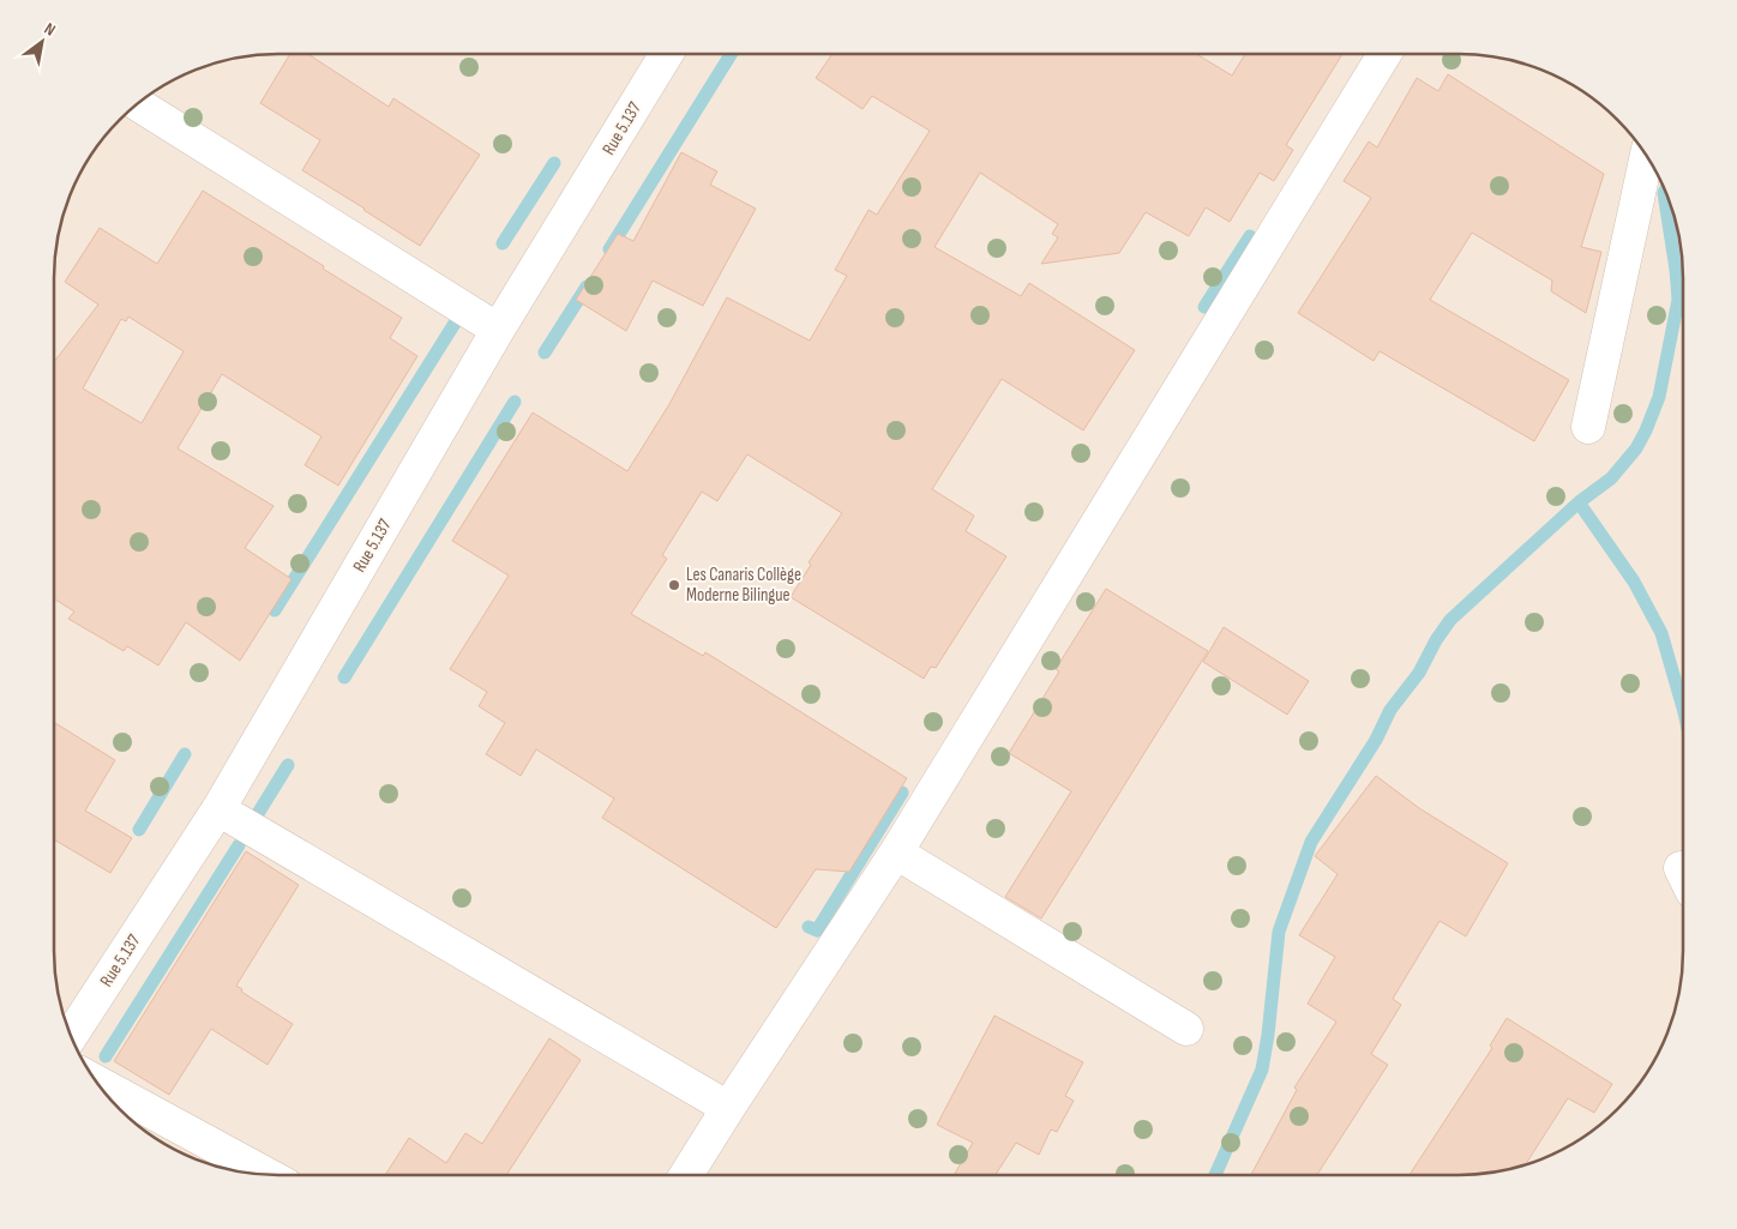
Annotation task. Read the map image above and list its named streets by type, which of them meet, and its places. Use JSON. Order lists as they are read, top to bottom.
{
  "streets": {
    "street": ["Rue 5.137"]
  },
  "places": ["Les Canaris Collège Moderne Bilingue"],
  "north": "top right"
}
